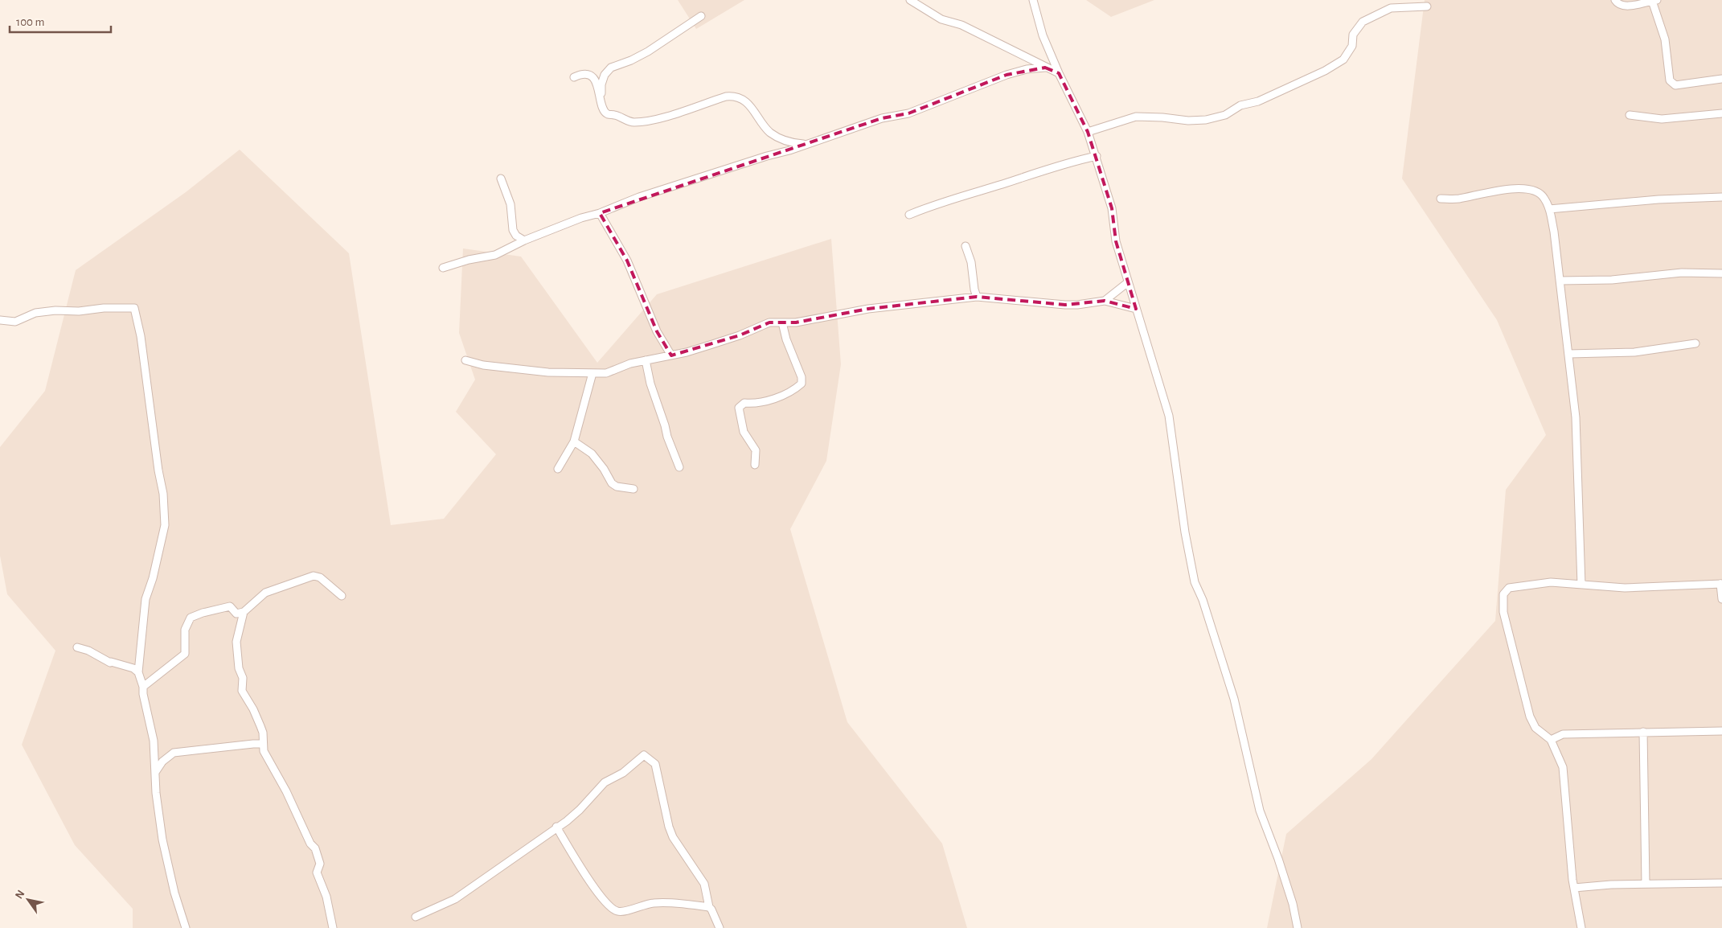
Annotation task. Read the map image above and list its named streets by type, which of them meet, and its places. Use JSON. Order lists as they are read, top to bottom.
{
  "scale_bar": "100 m",
  "north": "top left"
}
